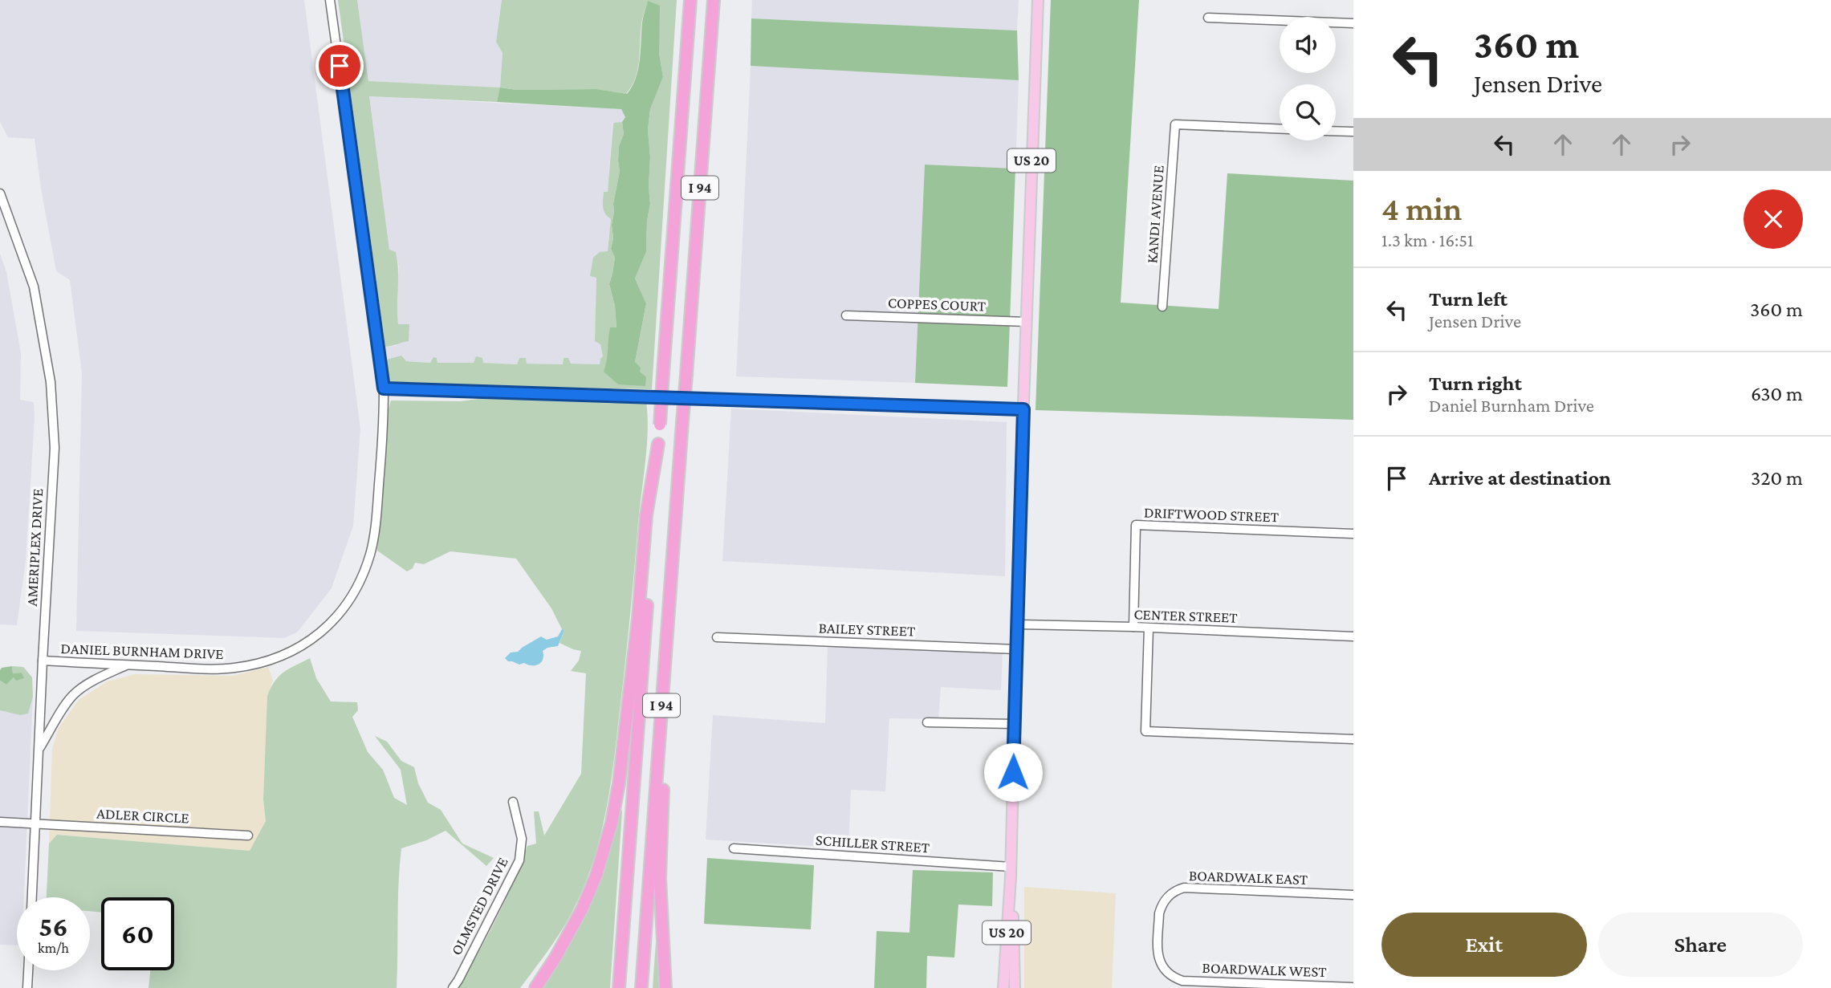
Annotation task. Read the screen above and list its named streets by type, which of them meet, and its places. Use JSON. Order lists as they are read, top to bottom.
{
  "streets": {
    "highway": ["I 94"],
    "main road": ["US 20"],
    "street": [
      "KANDI AVENUE",
      "COPPES COURT",
      "DRIFTWOOD STREET",
      "AMERIPLEX DRIVE",
      "CENTER STREET",
      "BAILEY STREET",
      "DANIEL BURNHAM DRIVE",
      "ADLER CIRCLE",
      "SCHILLER STREET",
      "BOARDWALK EAST",
      "OLMSTED DRIVE",
      "BOARDWALK WEST"
    ]
  },
  "crossings": [
    ["US 20", "COPPES COURT"],
    ["US 20", "CENTER STREET"],
    ["US 20", "BAILEY STREET"],
    ["US 20", "SCHILLER STREET"],
    ["DRIFTWOOD STREET", "CENTER STREET"],
    ["AMERIPLEX DRIVE", "DANIEL BURNHAM DRIVE"],
    ["AMERIPLEX DRIVE", "ADLER CIRCLE"],
    ["BOARDWALK EAST", "BOARDWALK WEST"]
  ],
  "page": {
    "turn": ["360 m", "Jensen Drive"],
    "heading": ["4 min", "1.3 km · 16:51"],
    "list": [
      {
        "name": "Turn left",
        "note": "Jensen Drive",
        "value": "360 m"
      },
      {
        "name": "Turn right",
        "note": "Daniel Burnham Drive",
        "value": "630 m"
      },
      {
        "name": "Arrive at destination",
        "value": "320 m"
      }
    ],
    "speed": "56 km/h",
    "limit": "60",
    "buttons": ["Exit", "Share"]
  }
}
